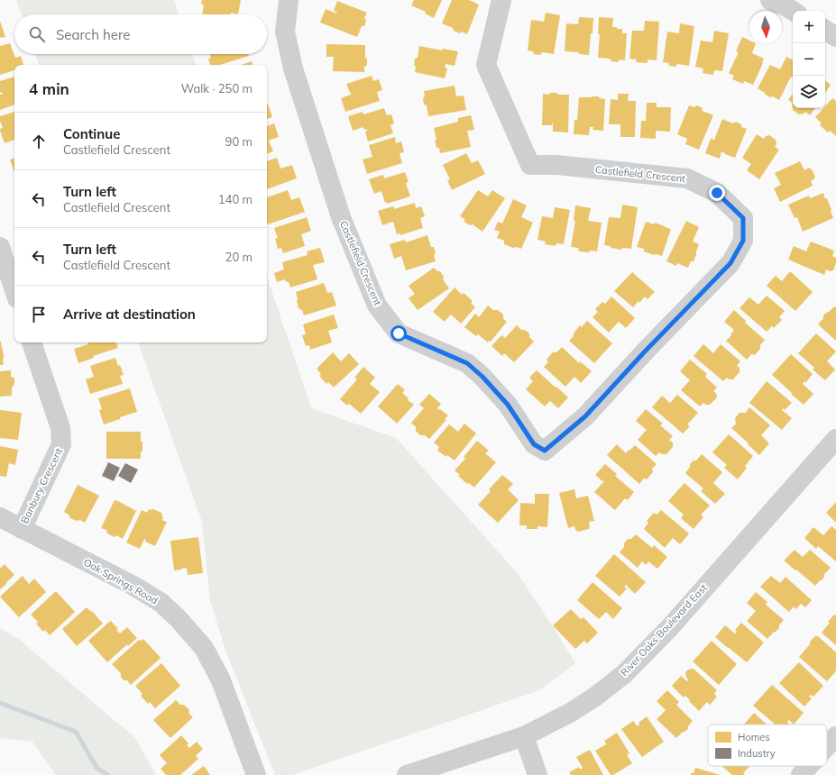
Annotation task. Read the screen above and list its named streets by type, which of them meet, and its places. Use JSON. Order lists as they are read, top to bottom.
{
  "streets": {
    "street": [
      "Castlefield Crescent",
      "Banbury Crescent",
      "Oak Springs Road",
      "River Oaks Boulevard East"
    ]
  },
  "crossings": [
    ["Banbury Crescent", "Oak Springs Road"]
  ],
  "legend": ["Homes", "Industry"],
  "north": "bottom",
  "page": {
    "map_buttons": ["+", "−"],
    "search": "Search here",
    "heading": ["4 min", "Walk · 250 m"],
    "list": [
      ["Continue", "Castlefield Crescent", "90 m"],
      ["Turn left", "Castlefield Crescent", "140 m"],
      ["Turn left", "Castlefield Crescent", "20 m"],
      "Arrive at destination"
    ]
  }
}
